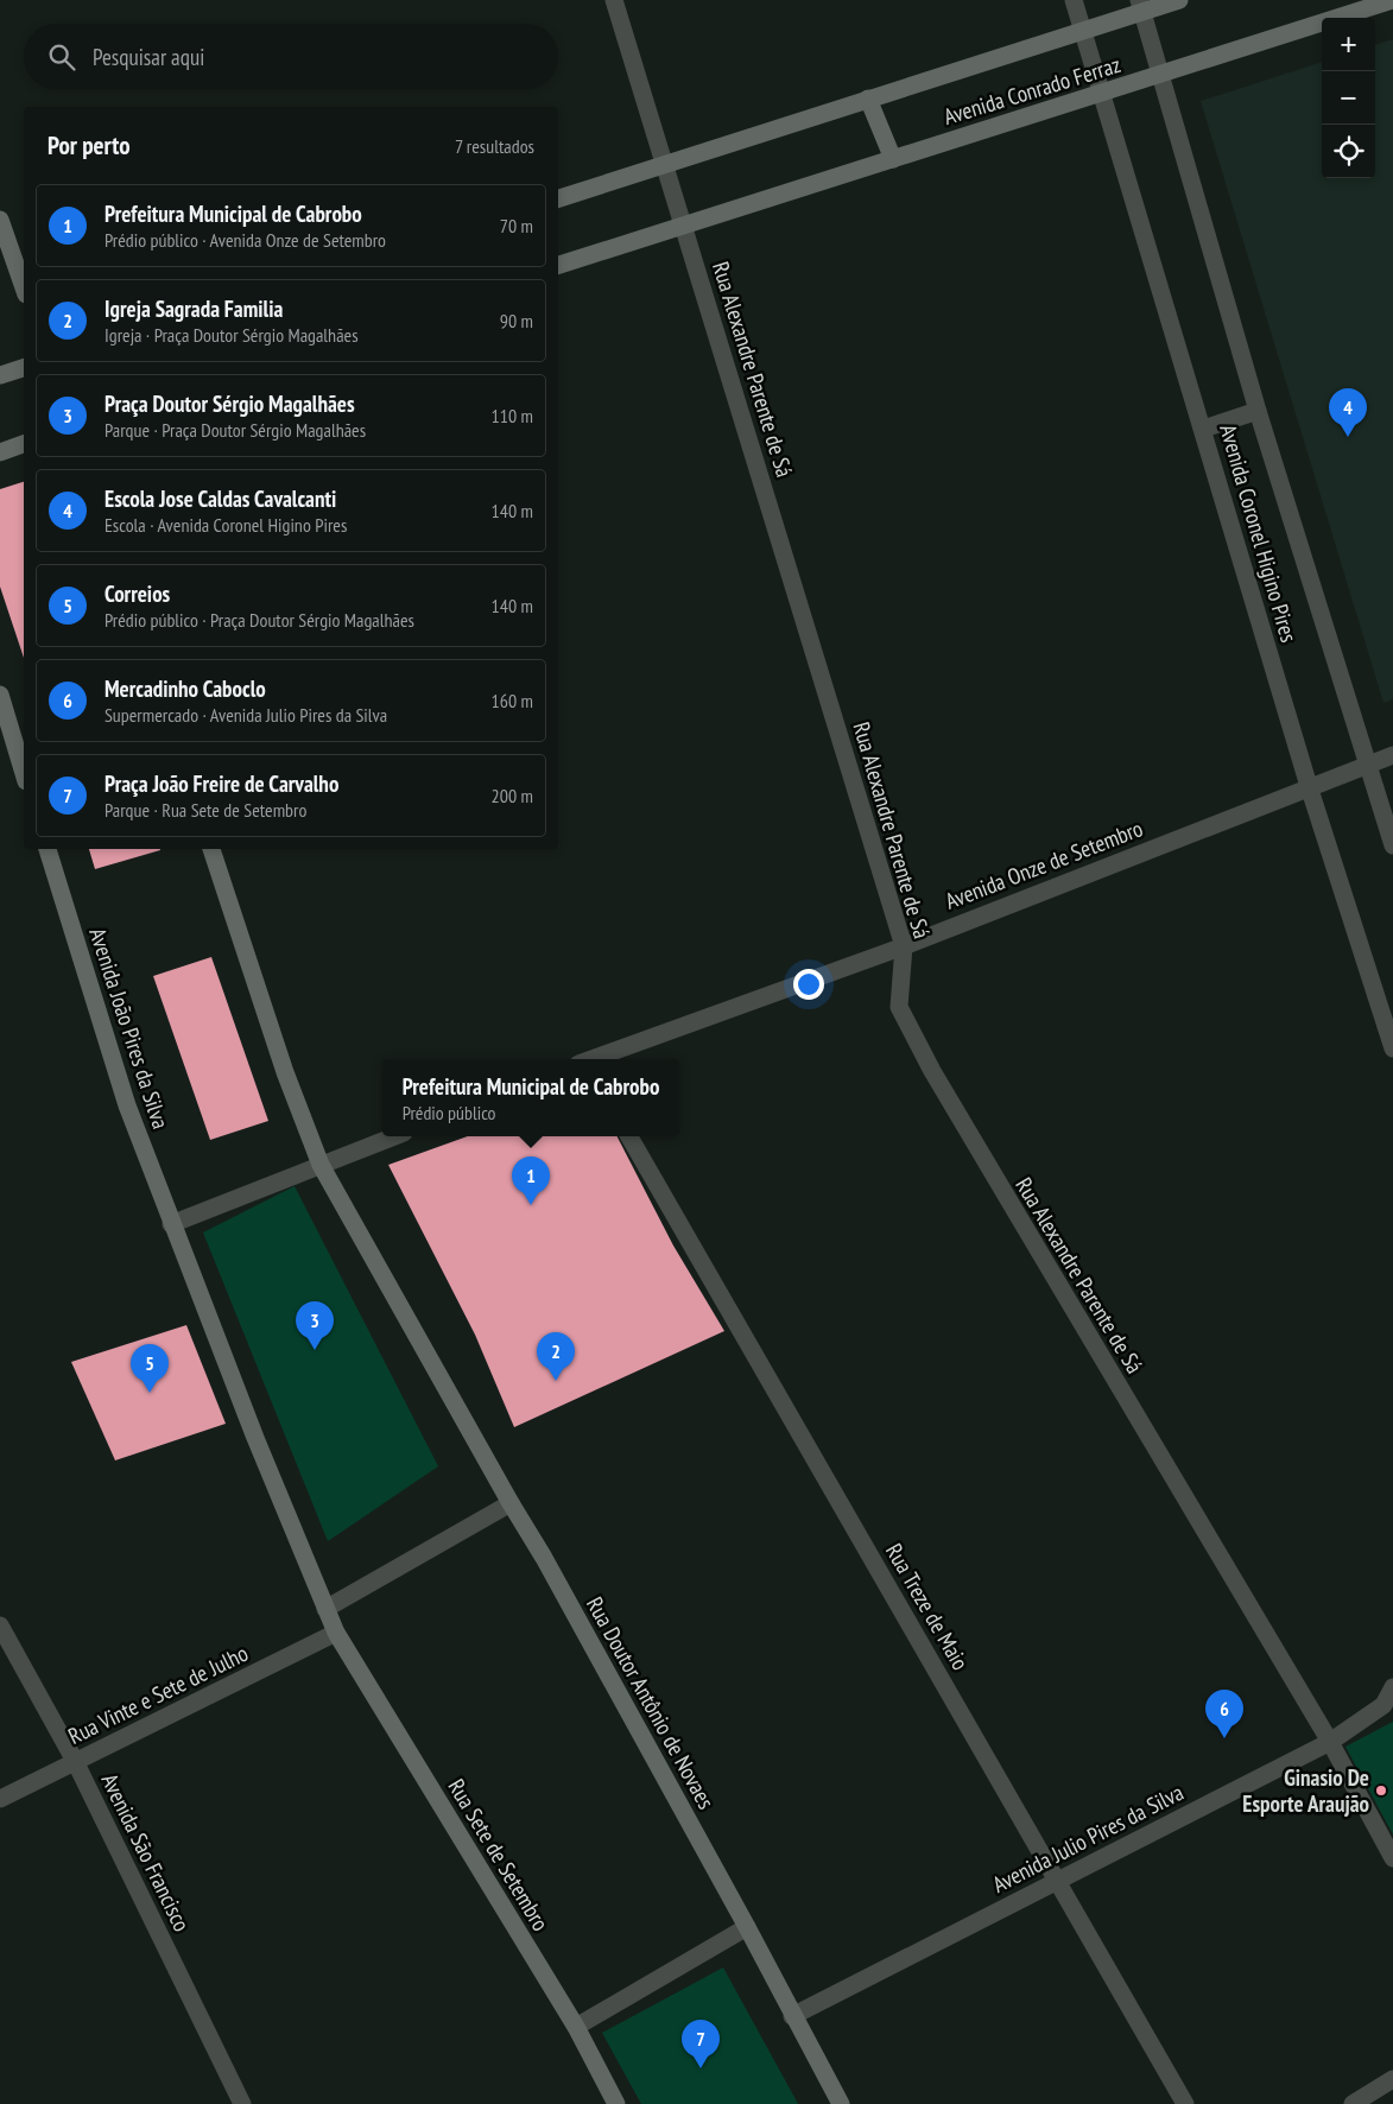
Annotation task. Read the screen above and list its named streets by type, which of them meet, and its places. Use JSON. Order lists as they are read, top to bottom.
{
  "streets": {
    "street": [
      "Avenida Conrado Ferraz",
      "Rua Alexandre Parente de Sá",
      "Avenida Coronel Higino Pires",
      "Avenida Onze de Setembro",
      "Avenida João Pires da Silva",
      "Rua Treze de Maio",
      "Rua Vinte e Sete de Julho",
      "Rua Doutor Antônio de Novaes",
      "Avenida Julio Pires da Silva",
      "Avenida São Francisco",
      "Rua Sete de Setembro"
    ]
  },
  "crossings": [
    ["Avenida Conrado Ferraz", "Rua Alexandre Parente de Sá"],
    ["Avenida Conrado Ferraz", "Avenida Coronel Higino Pires"],
    ["Rua Alexandre Parente de Sá", "Avenida Onze de Setembro"],
    ["Rua Alexandre Parente de Sá", "Avenida Julio Pires da Silva"],
    ["Avenida Coronel Higino Pires", "Avenida Onze de Setembro"],
    ["Avenida João Pires da Silva", "Rua Sete de Setembro"],
    ["Rua Treze de Maio", "Avenida Julio Pires da Silva"],
    ["Rua Vinte e Sete de Julho", "Avenida São Francisco"],
    ["Rua Vinte e Sete de Julho", "Rua Sete de Setembro"],
    ["Rua Doutor Antônio de Novaes", "Avenida Julio Pires da Silva"]
  ],
  "places": ["Ginasio De Esporte Araujão"],
  "page": {
    "map_buttons": ["+", "−"],
    "search": "Pesquisar aqui",
    "heading": ["Por perto", "7 resultados"],
    "list": [
      {
        "mark": "1",
        "name": "Prefeitura Municipal de Cabrobo",
        "note": "Prédio público · Avenida Onze de Setembro",
        "value": "70 m"
      },
      {
        "mark": "2",
        "name": "Igreja Sagrada Familia",
        "note": "Igreja · Praça Doutor Sérgio Magalhães",
        "value": "90 m"
      },
      {
        "mark": "3",
        "name": "Praça Doutor Sérgio Magalhães",
        "note": "Parque · Praça Doutor Sérgio Magalhães",
        "value": "110 m"
      },
      {
        "mark": "4",
        "name": "Escola Jose Caldas Cavalcanti",
        "note": "Escola · Avenida Coronel Higino Pires",
        "value": "140 m"
      },
      {
        "mark": "5",
        "name": "Correios",
        "note": "Prédio público · Praça Doutor Sérgio Magalhães",
        "value": "140 m"
      },
      {
        "mark": "6",
        "name": "Mercadinho Caboclo",
        "note": "Supermercado · Avenida Julio Pires da Silva",
        "value": "160 m"
      },
      {
        "mark": "7",
        "name": "Praça João Freire de Carvalho",
        "note": "Parque · Rua Sete de Setembro",
        "value": "200 m"
      }
    ],
    "pins": [
      "4",
      "1",
      "3",
      "2",
      "5",
      "6",
      "7"
    ],
    "popup": ["Prefeitura Municipal de Cabrobo", "Prédio público"]
  }
}
